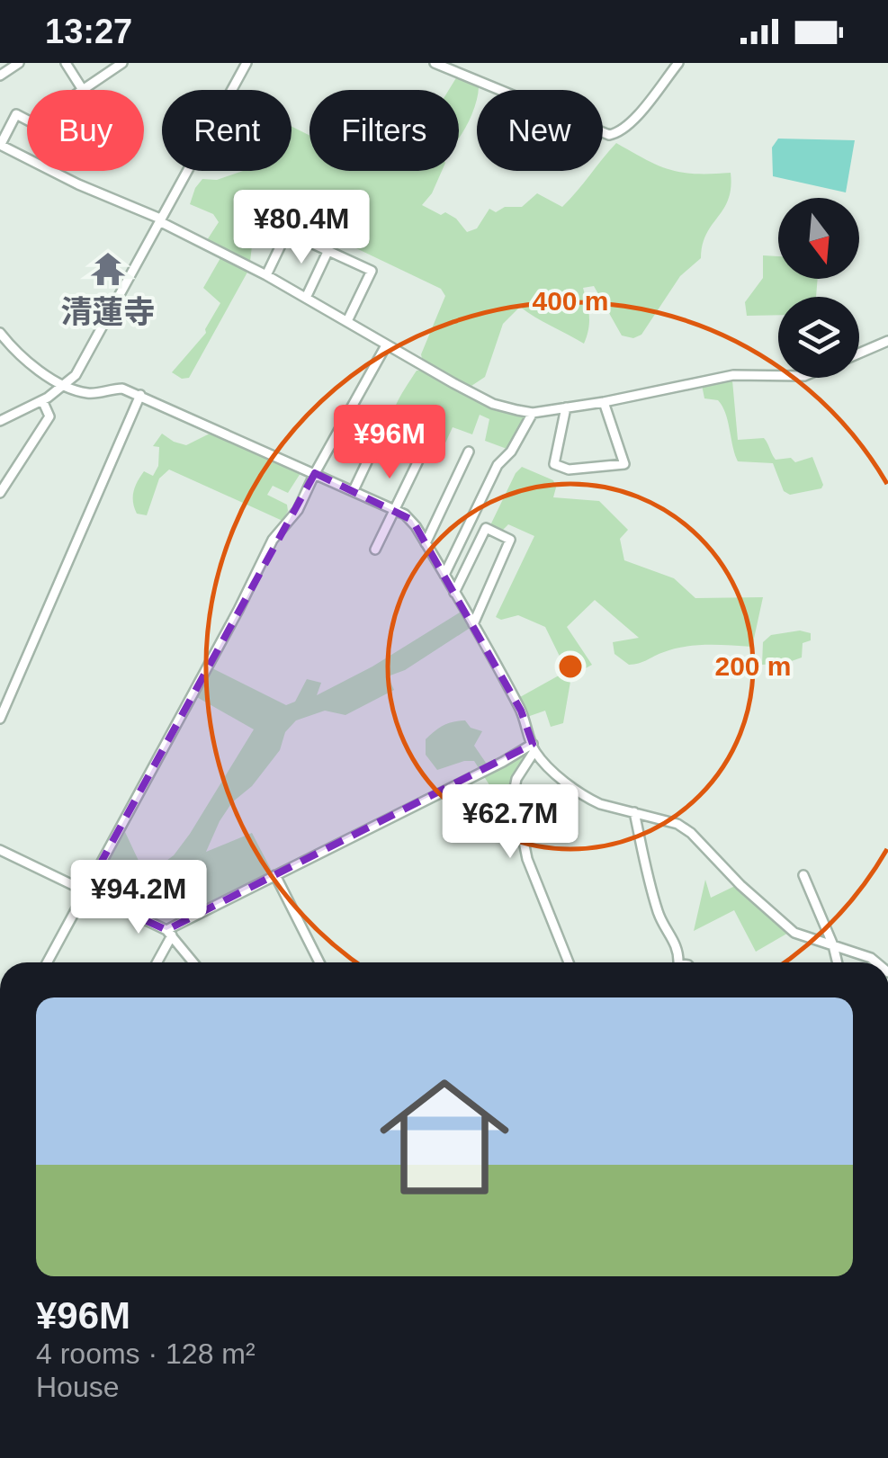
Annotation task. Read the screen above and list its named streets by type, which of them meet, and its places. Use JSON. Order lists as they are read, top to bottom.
{
  "places": {
    "temple": ["清蓮寺"]
  },
  "north": "bottom",
  "page": {
    "status": "13:27",
    "chip": [
      "Buy",
      "Rent",
      "Filters",
      "New"
    ],
    "price": [
      "¥80.4M",
      "¥96M",
      "¥62.7M",
      "¥94.2M"
    ],
    "list": [
      {
        "name": "¥96M",
        "note": "4 rooms · 128 m² · House"
      }
    ]
  },
  "rings": ["400 m", "200 m"]
}
